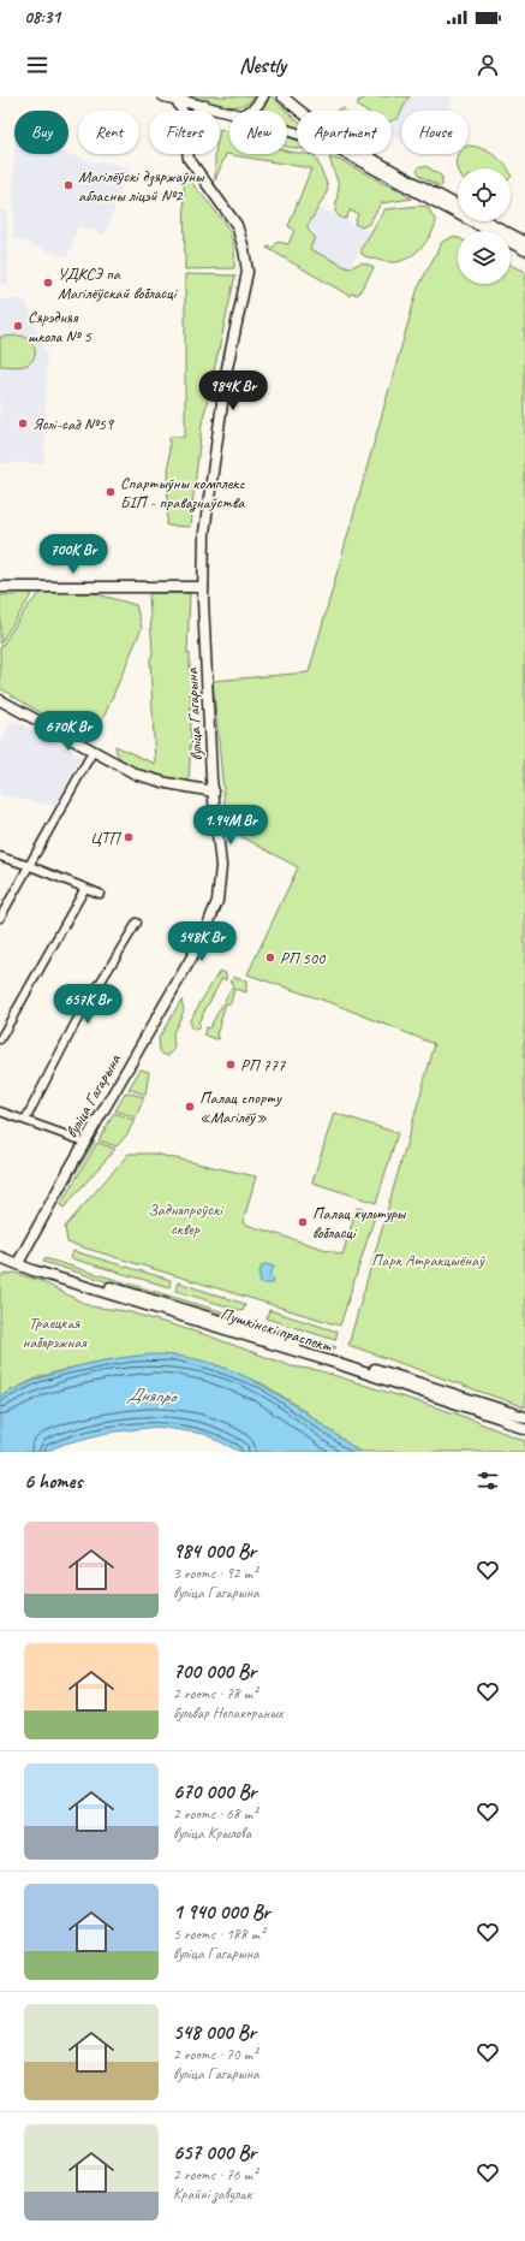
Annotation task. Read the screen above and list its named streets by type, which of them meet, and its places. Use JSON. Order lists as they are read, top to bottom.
{
  "streets": {
    "main road": ["вуліца Гагарына", "Пушкінскі праспект"]
  },
  "crossings": [
    ["вуліца Гагарына", "Пушкінскі праспект"]
  ],
  "water": ["Дняпро"],
  "parks": ["Задняпроўскі сквер", "Парк Атракцыёнаў", "Траецкая набярэжная"],
  "places": [
    "Магілёўскі дзяржаўны абласны ліцэй №2",
    "УДКСЭ па Магілёўскай вобласці",
    "Сярэдняя школа № 5",
    "Яслі-сад №59",
    "Спартыўны комплекс БІП - правазнаўства",
    "ЦТП",
    "РП 500",
    "РП 777",
    "Палац спорту «Магілёў»",
    "Палац культуры вобласці"
  ],
  "page": {
    "status": "08:31",
    "header": "Nestly",
    "chip": [
      "Buy",
      "Rent",
      "Filters",
      "New",
      "Apartment",
      "House"
    ],
    "price": [
      "984K Br",
      "700K Br",
      "670K Br",
      "1.94M Br",
      "548K Br",
      "657K Br"
    ],
    "heading": "6 homes",
    "list": [
      {
        "name": "984 000 Br",
        "note": "3 rooms · 92 m² · вуліца Гагарына"
      },
      {
        "name": "700 000 Br",
        "note": "2 rooms · 78 m² · бульвар Непакораных"
      },
      {
        "name": "670 000 Br",
        "note": "2 rooms · 68 m² · вуліца Крылова"
      },
      {
        "name": "1 940 000 Br",
        "note": "5 rooms · 188 m² · вуліца Гагарына"
      },
      {
        "name": "548 000 Br",
        "note": "2 rooms · 70 m² · вуліца Гагарына"
      },
      {
        "name": "657 000 Br",
        "note": "2 rooms · 76 m² · Крайні завулак"
      }
    ]
  }
}
